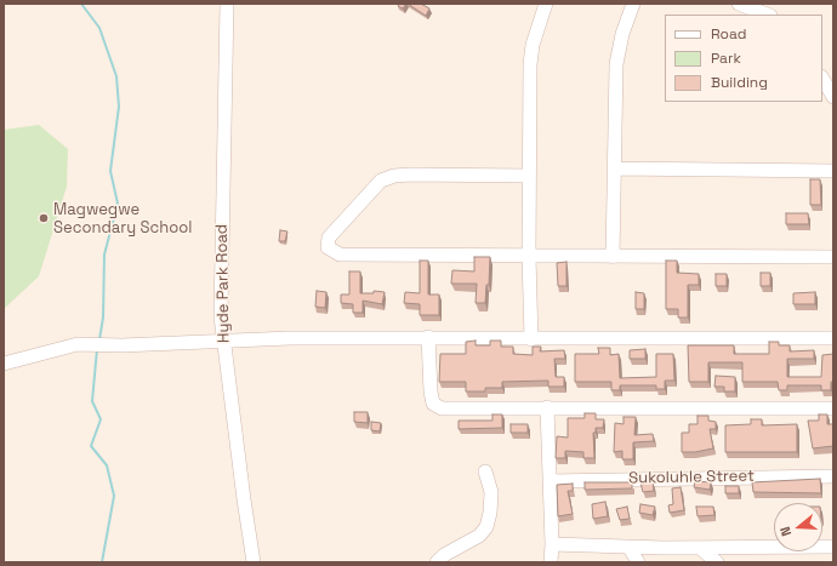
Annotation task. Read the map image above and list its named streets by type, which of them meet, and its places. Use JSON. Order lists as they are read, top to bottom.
{
  "streets": {
    "street": ["Hyde Park Road", "Sukoluhle Street"]
  },
  "places": ["Magwegwe Secondary School"],
  "legend": ["Road", "Park", "Building"],
  "north": "left"
}
